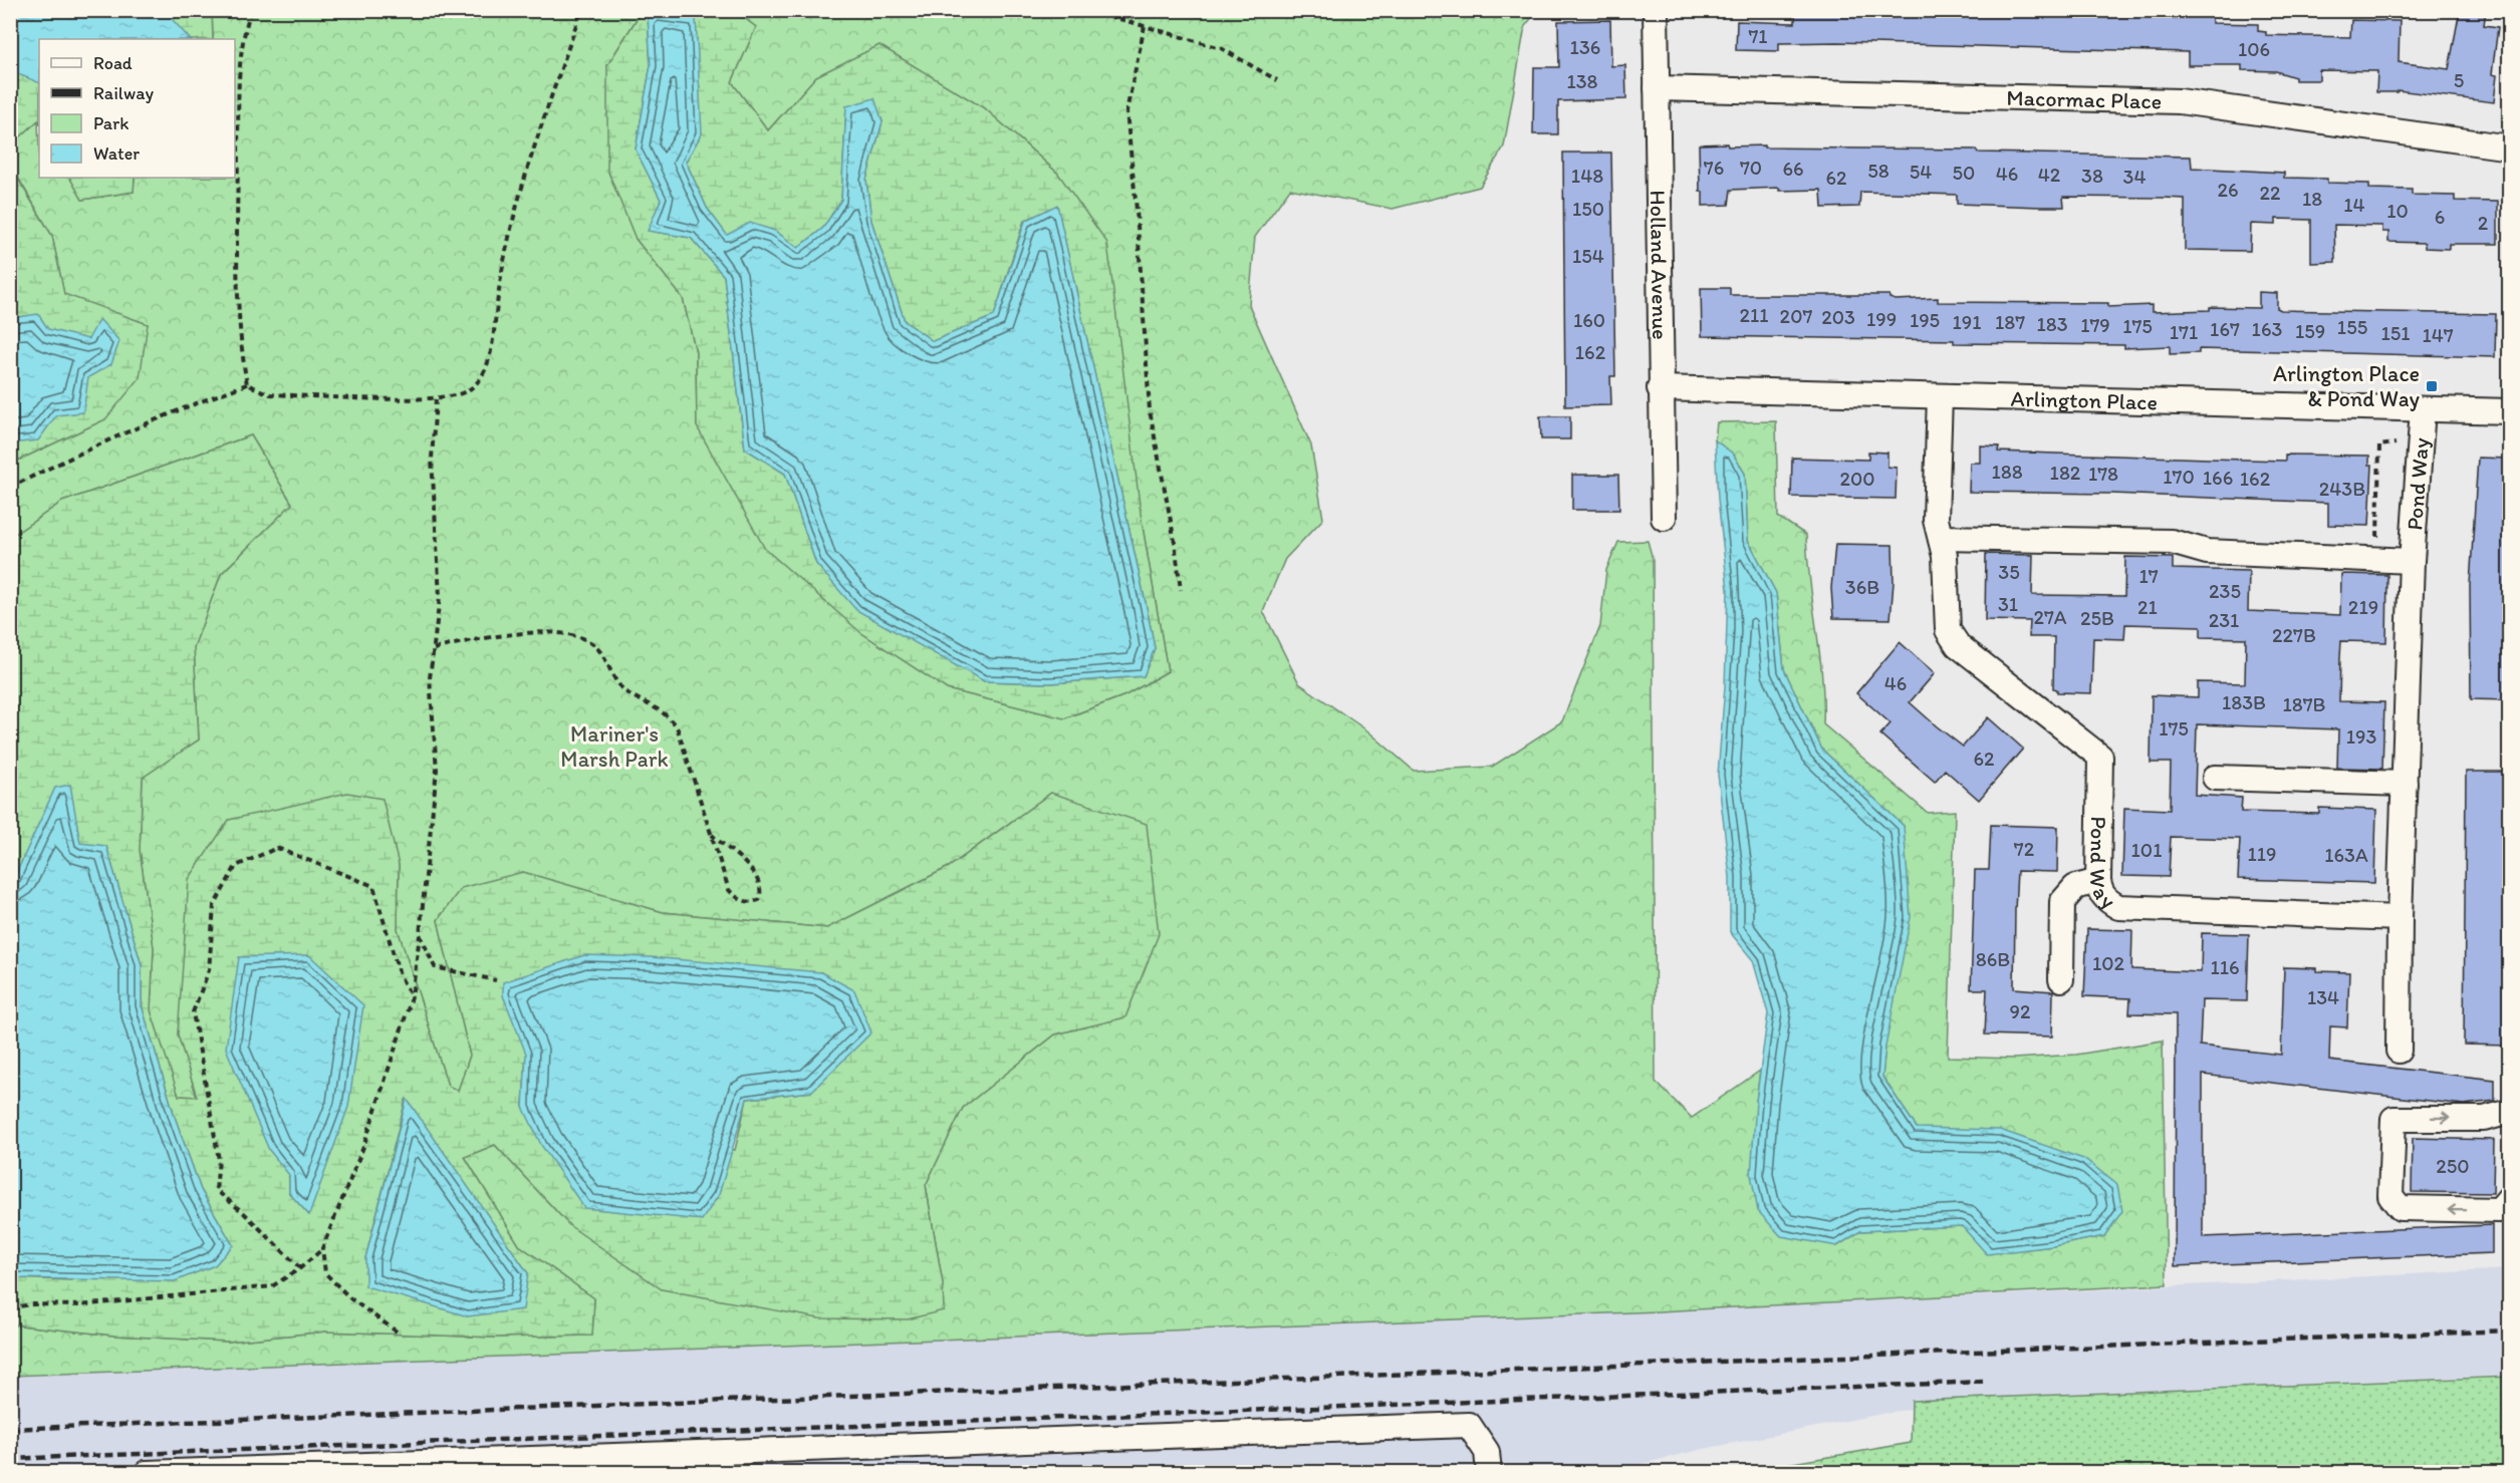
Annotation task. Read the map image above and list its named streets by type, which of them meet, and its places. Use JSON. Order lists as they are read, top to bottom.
{
  "streets": {
    "street": [
      "Macormac Place",
      "Holland Avenue",
      "Arlington Place",
      "Pond Way"
    ]
  },
  "crossings": [
    ["Macormac Place", "Holland Avenue"],
    ["Holland Avenue", "Arlington Place"],
    ["Arlington Place", "Pond Way"]
  ],
  "parks": ["Mariner's Marsh Park"],
  "places": {
    "transit": ["Arlington Place & Pond Way"]
  },
  "house_numbers": [
    "71",
    "136",
    "106",
    "5",
    "138",
    "76",
    "70",
    "66",
    "58",
    "54",
    "50",
    "46",
    "42",
    "148",
    "38",
    "34",
    "62",
    "26",
    "22",
    "18",
    "14",
    "150",
    "10",
    "6",
    "2",
    "154",
    "211",
    "207",
    "203",
    "199",
    "160",
    "195",
    "191",
    "187",
    "183",
    "179",
    "175",
    "155",
    "167",
    "163",
    "159",
    "171",
    "151",
    "147",
    "162",
    "188",
    "182",
    "178",
    "170",
    "166",
    "200",
    "162",
    "243B",
    "35",
    "17",
    "36B",
    "235",
    "31",
    "21",
    "219",
    "27A",
    "25B",
    "231",
    "227B",
    "46",
    "183B",
    "187B",
    "175",
    "193",
    "62",
    "72",
    "101",
    "119",
    "163A",
    "86B",
    "102",
    "116",
    "134",
    "92",
    "250"
  ],
  "legend": [
    "Road",
    "Railway",
    "Park",
    "Water"
  ]
}
